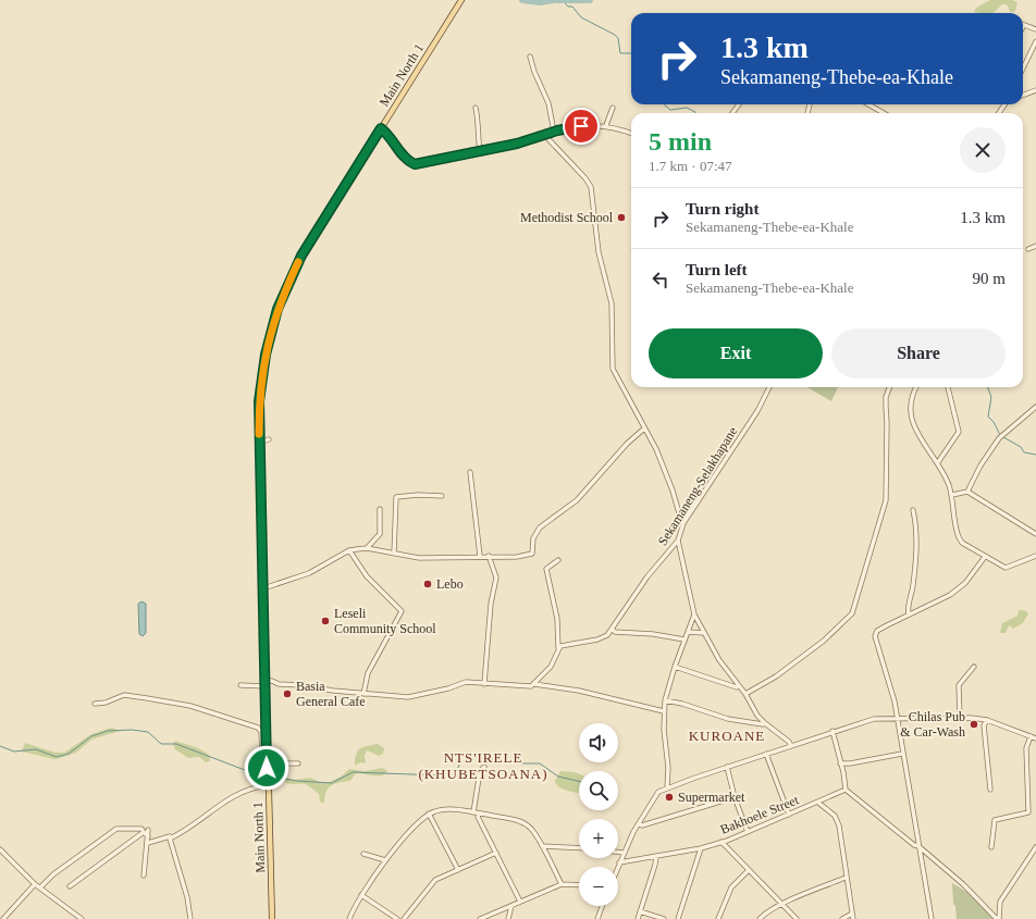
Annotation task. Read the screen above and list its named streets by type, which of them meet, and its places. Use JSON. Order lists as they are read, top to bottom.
{
  "streets": {
    "main road": ["Main North 1"],
    "street": ["Sekamaneng-Selakhapane", "Bakhoele Street"]
  },
  "districts": ["KUROANE", "NTS'IRELE (KHUBETSOANA)"],
  "places": [
    "Methodist School",
    "Lebo",
    "Leseli Community School",
    "Basia General Cafe",
    "Chilas Pub & Car-Wash",
    "Supermarket"
  ],
  "page": {
    "turn": ["1.3 km", "Sekamaneng-Thebe-ea-Khale"],
    "heading": ["5 min", "1.7 km · 07:47"],
    "list": [
      {
        "name": "Turn right",
        "note": "Sekamaneng-Thebe-ea-Khale",
        "value": "1.3 km"
      },
      {
        "name": "Turn left",
        "note": "Sekamaneng-Thebe-ea-Khale",
        "value": "90 m"
      }
    ],
    "buttons": ["Exit", "Share"],
    "map_buttons": ["+", "−"]
  }
}
